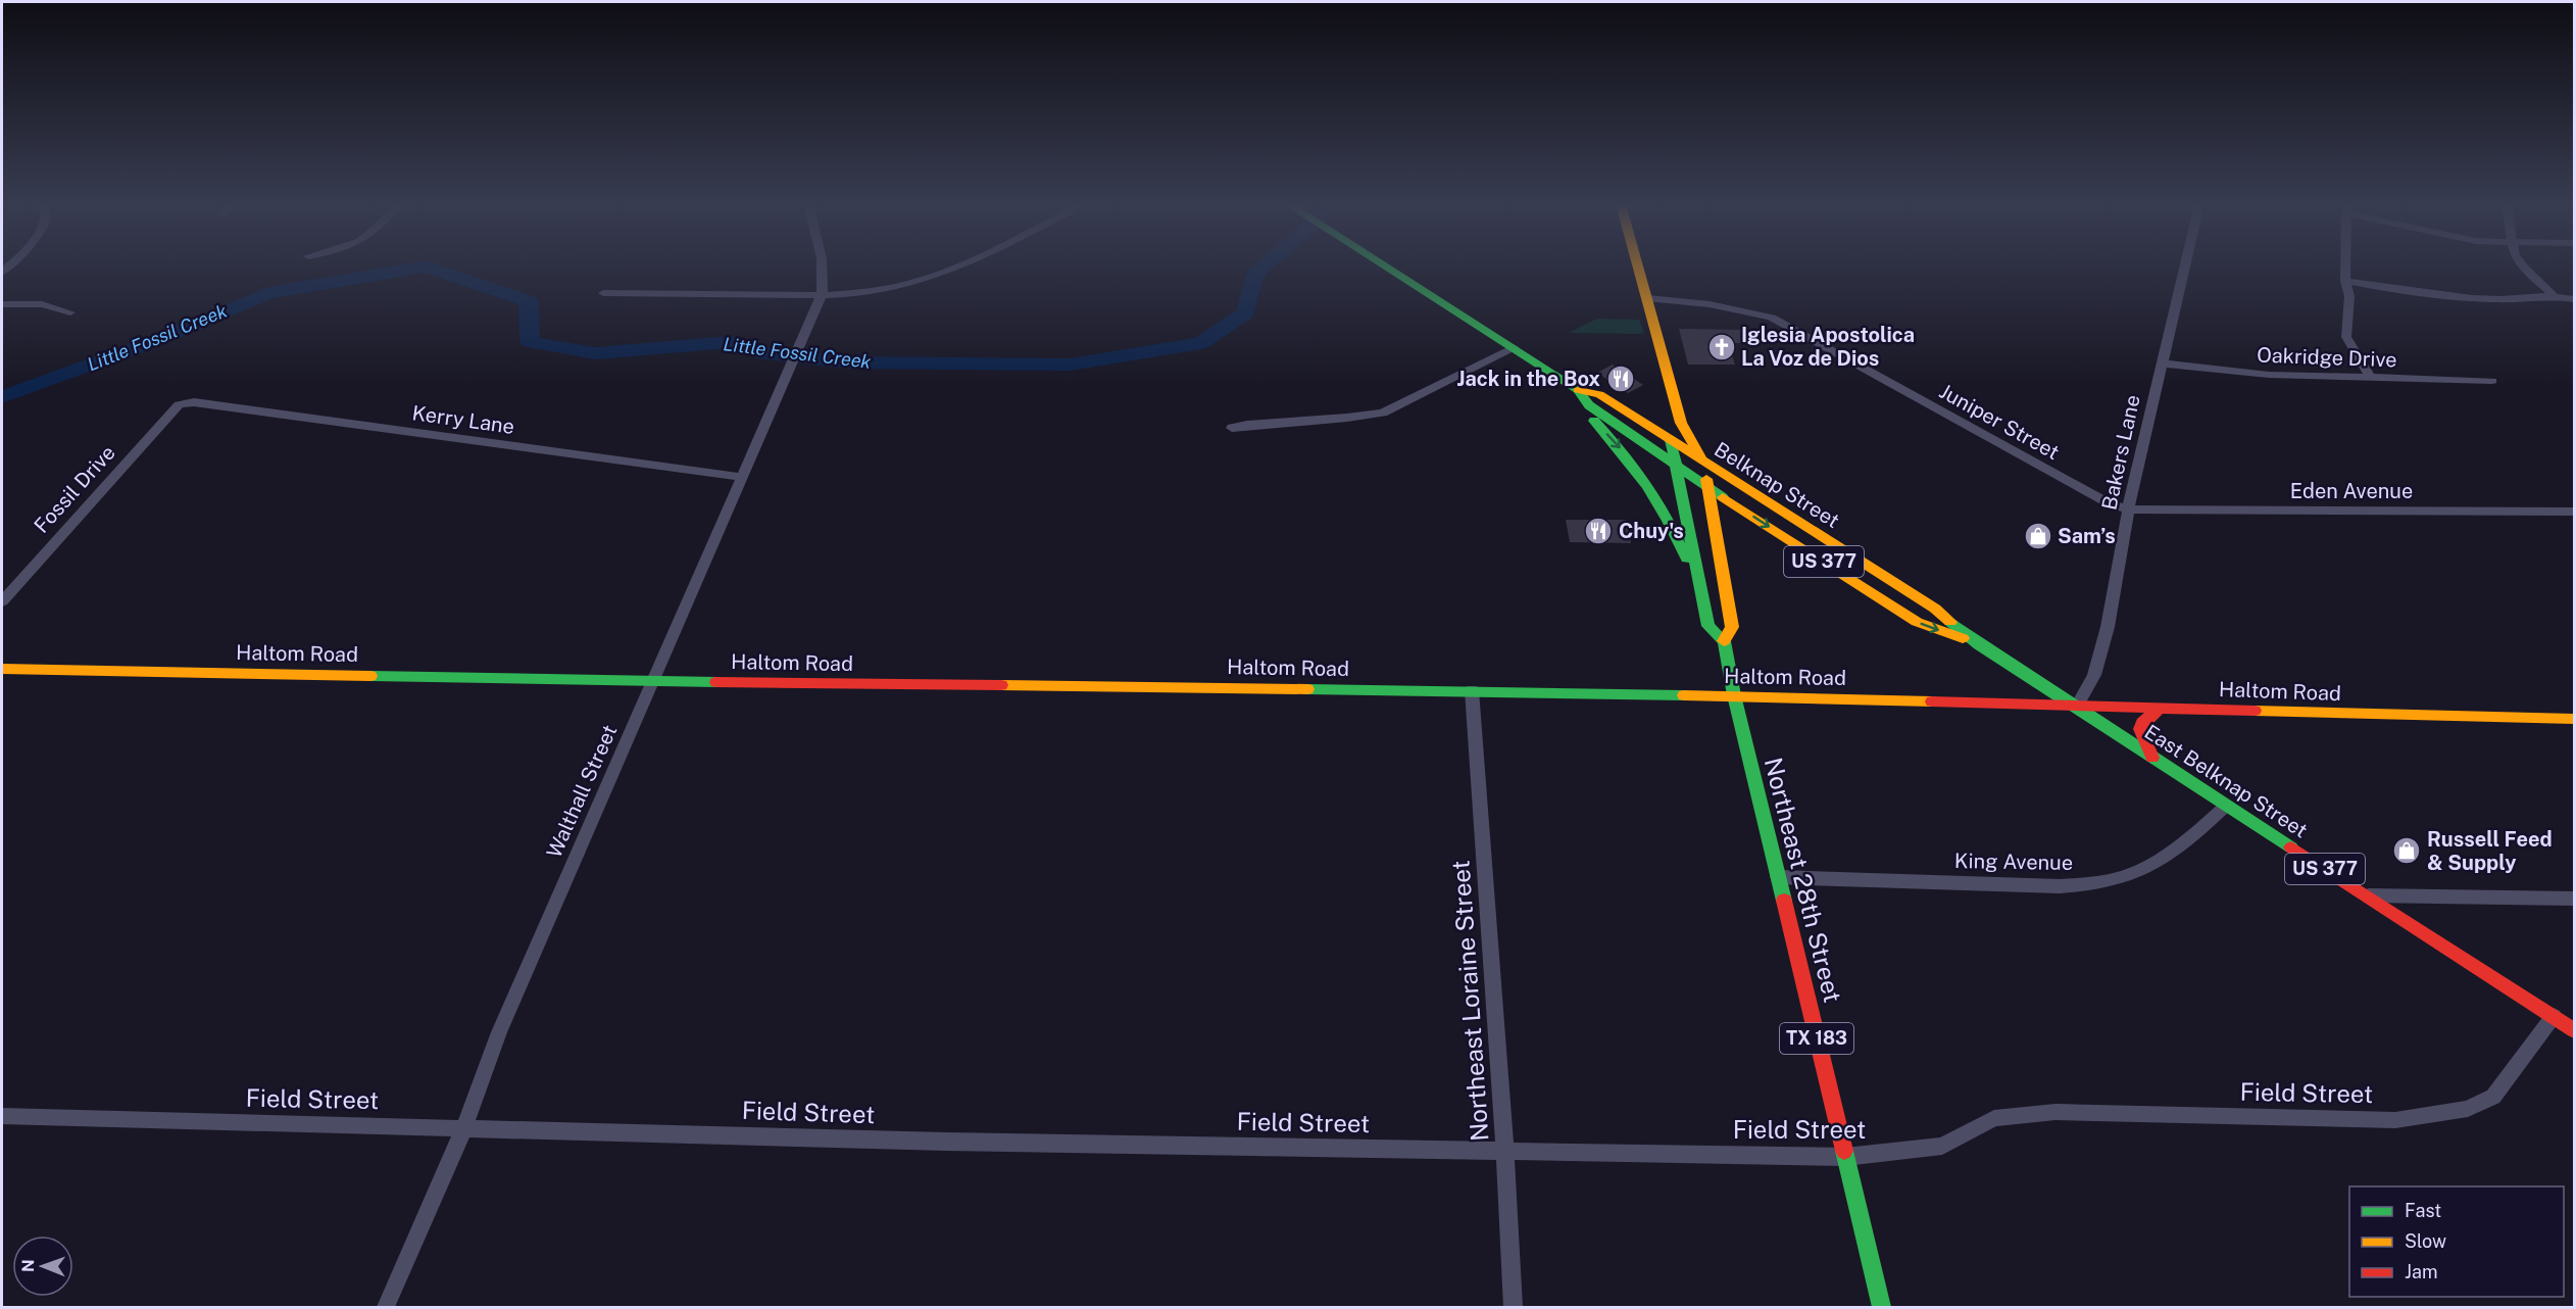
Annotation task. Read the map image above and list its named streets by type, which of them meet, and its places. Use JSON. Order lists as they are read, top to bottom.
{
  "streets": {
    "main road": [
      "Belknap Street",
      "US 377",
      "Haltom Road",
      "East Belknap Street",
      "Northeast 28th Street",
      "TX 183"
    ],
    "street": [
      "Oakridge Drive",
      "Kerry Lane",
      "Juniper Street",
      "Bakers Lane",
      "Fossil Drive",
      "Eden Avenue",
      "Walthall Street",
      "King Avenue",
      "Northeast Loraine Street",
      "Field Street"
    ]
  },
  "crossings": [
    ["Oakridge Drive", "Bakers Lane"],
    ["Kerry Lane", "Fossil Drive"],
    ["Kerry Lane", "Walthall Street"],
    ["Juniper Street", "Bakers Lane"],
    ["Juniper Street", "Eden Avenue"],
    ["Bakers Lane", "Eden Avenue"],
    ["Bakers Lane", "Haltom Road"],
    ["Bakers Lane", "East Belknap Street"],
    ["Belknap Street", "East Belknap Street"],
    ["Belknap Street", "Northeast 28th Street"],
    ["Belknap Street", "TX 183"],
    ["Haltom Road", "East Belknap Street"],
    ["Haltom Road", "Walthall Street"],
    ["Haltom Road", "Northeast 28th Street"],
    ["Haltom Road", "Northeast Loraine Street"],
    ["East Belknap Street", "King Avenue"],
    ["East Belknap Street", "Field Street"],
    ["Walthall Street", "Field Street"],
    ["King Avenue", "Northeast 28th Street"],
    ["Northeast 28th Street", "TX 183"],
    ["Northeast 28th Street", "Field Street"],
    ["Northeast Loraine Street", "Field Street"]
  ],
  "water": ["Little Fossil Creek"],
  "places": {
    "church": ["Iglesia Apostolica La Voz de Dios"],
    "restaurant": ["Jack in the Box", "Chuy's"],
    "shop": ["Sam’s", "Russell Feed & Supply"]
  },
  "legend": ["Fast", "Slow", "Jam"],
  "north": "left"
}
